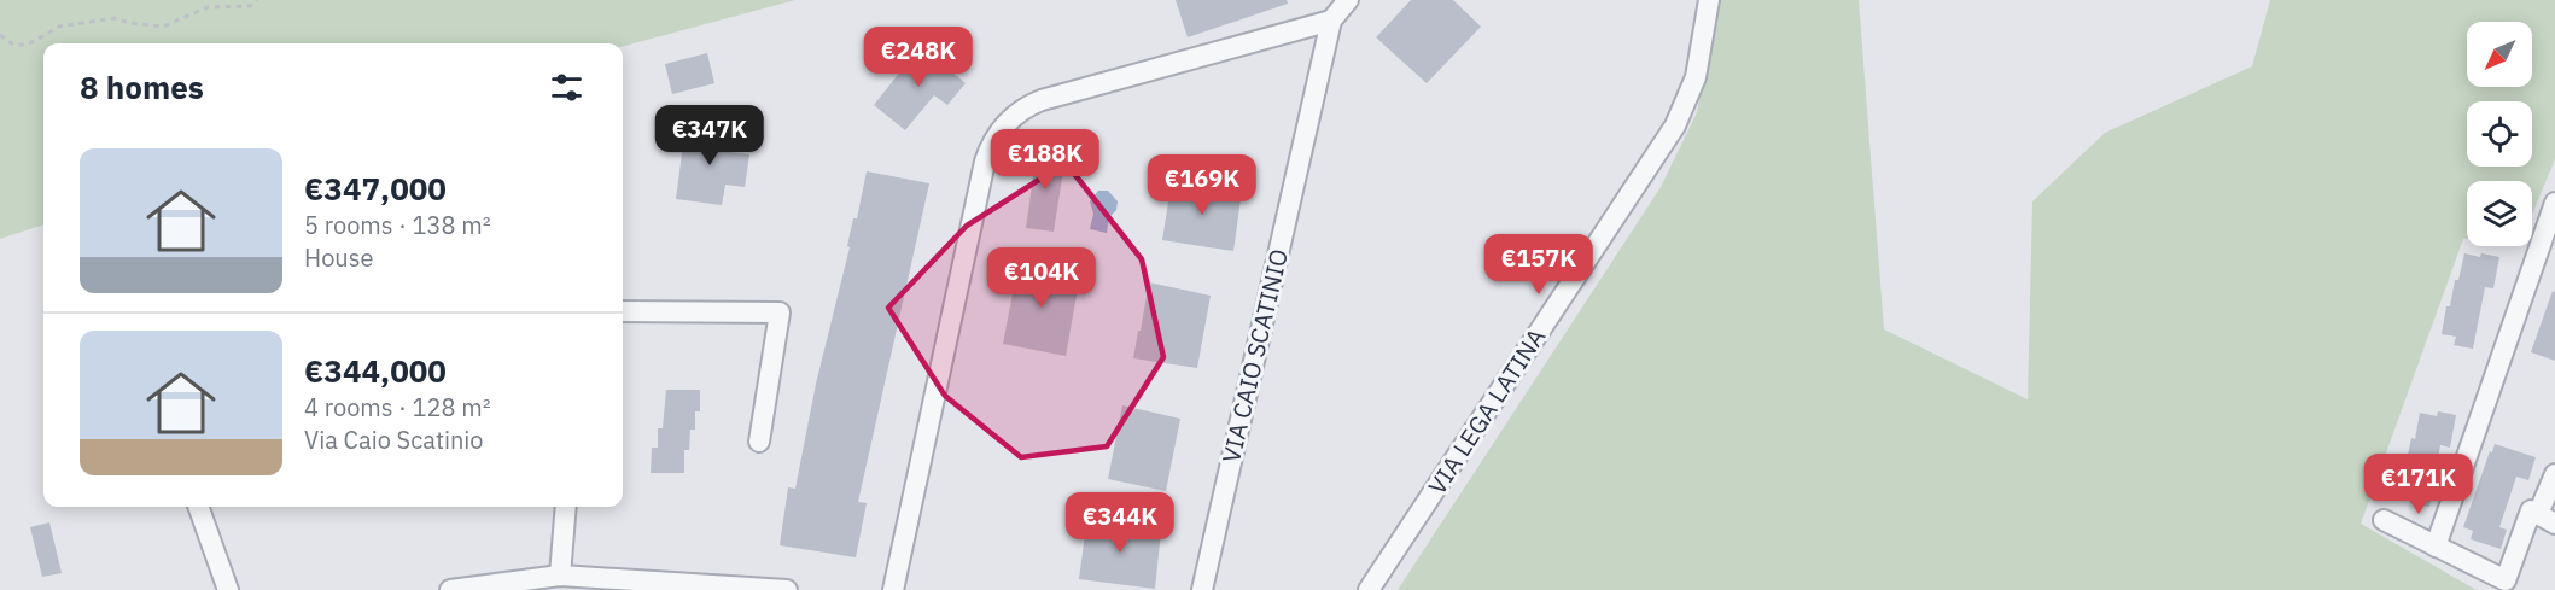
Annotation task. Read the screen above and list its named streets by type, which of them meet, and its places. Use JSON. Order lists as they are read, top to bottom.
{
  "streets": {
    "street": ["VIA CAIO SCATINIO", "VIA LEGA LATINA"]
  },
  "north": "bottom left",
  "page": {
    "price": [
      "€248K",
      "€347K",
      "€188K",
      "€169K",
      "€157K",
      "€104K",
      "€171K",
      "€344K"
    ],
    "heading": "8 homes",
    "list": [
      {
        "name": "€347,000",
        "note": "5 rooms · 138 m² · House"
      },
      {
        "name": "€344,000",
        "note": "4 rooms · 128 m² · Via Caio Scatinio"
      }
    ]
  }
}
